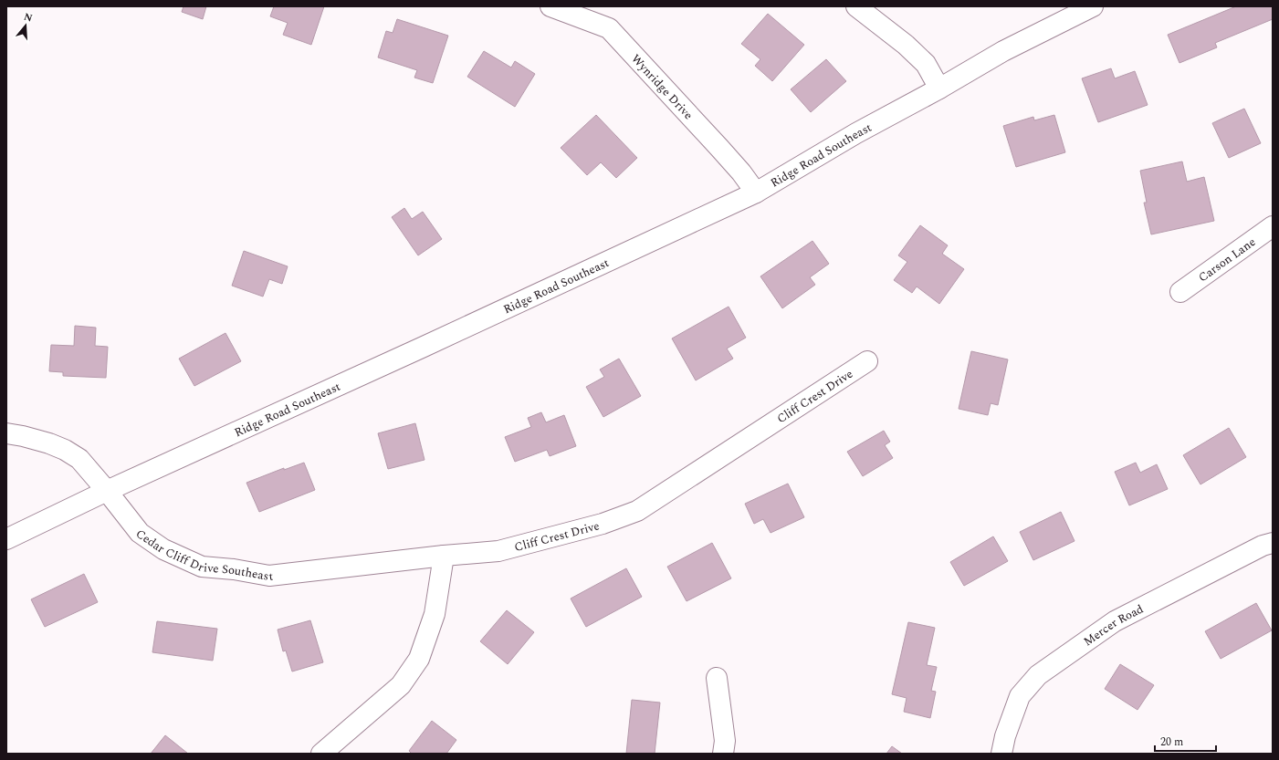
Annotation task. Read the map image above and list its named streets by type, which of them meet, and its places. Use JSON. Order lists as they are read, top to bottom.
{
  "streets": {
    "street": [
      "Wynridge Drive",
      "Ridge Road Southeast",
      "Carson Lane",
      "Cliff Crest Drive",
      "Cedar Cliff Drive Southeast",
      "Mercer Road"
    ]
  },
  "crossings": [
    ["Wynridge Drive", "Ridge Road Southeast"],
    ["Ridge Road Southeast", "Cedar Cliff Drive Southeast"],
    ["Cliff Crest Drive", "Cedar Cliff Drive Southeast"]
  ],
  "scale_bar": "20 m",
  "north": "top"
}
